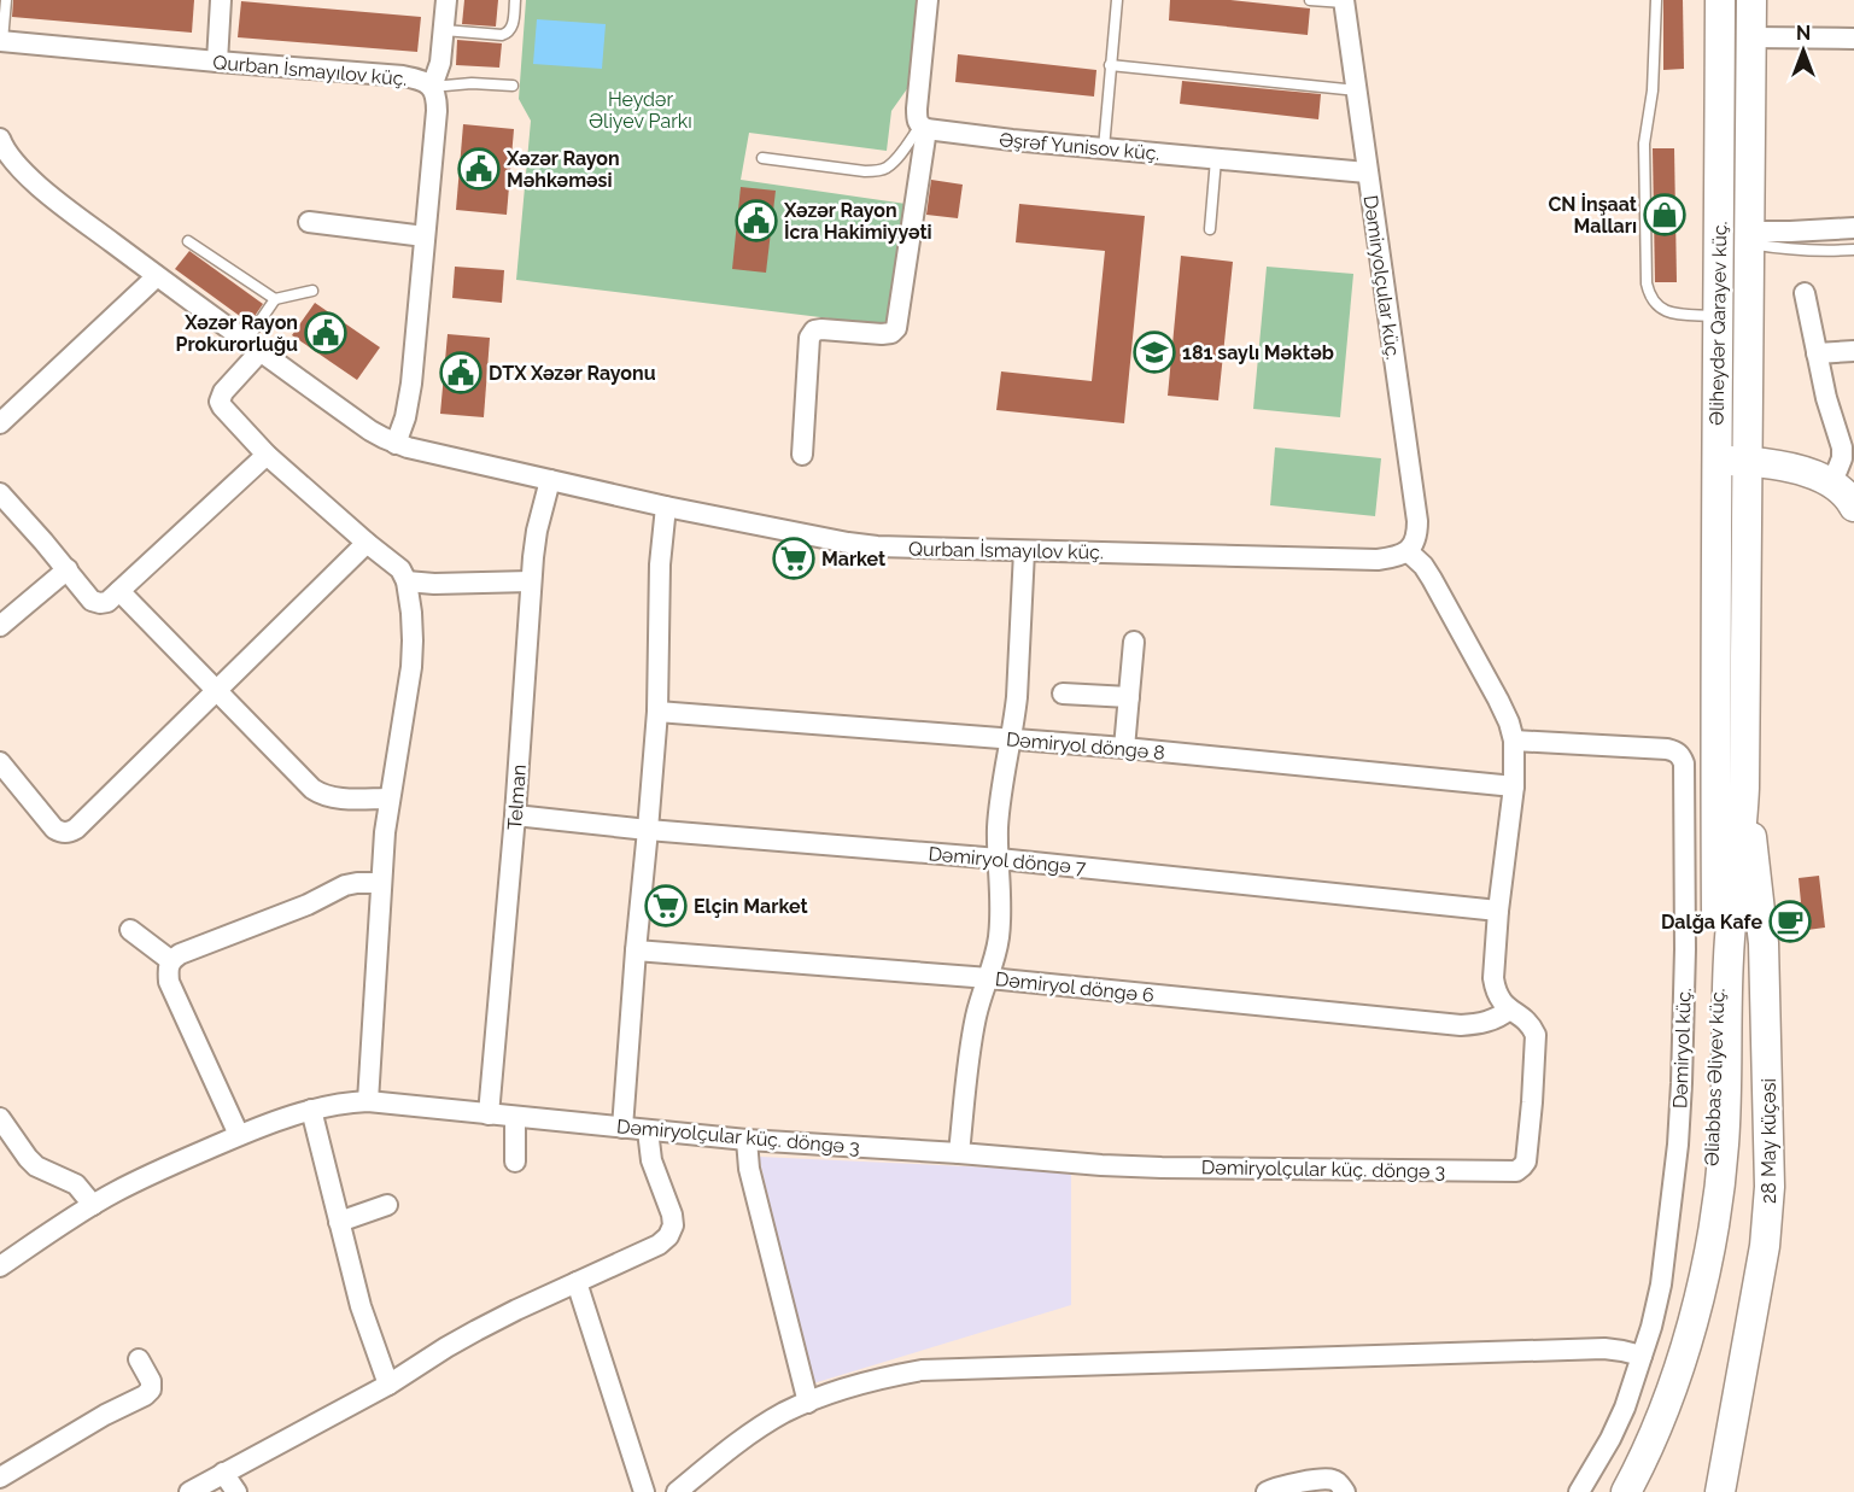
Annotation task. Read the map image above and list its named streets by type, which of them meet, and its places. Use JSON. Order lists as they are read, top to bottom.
{
  "streets": {
    "main road": ["Əliheydər Qarayev küç.", "Əliabbas Əliyev küç.", "28 May küçəsi"],
    "street": [
      "Qurban İsmayılov küç.",
      "Əşrəf Yunisov küç.",
      "Dəmiryolçular küç.",
      "Dəmiryol döngə 8",
      "Telman",
      "Dəmiryol döngə 7",
      "Dəmiryol döngə 6",
      "Dəmiryol küç.",
      "Dəmiryolçular küç. döngə 3"
    ]
  },
  "crossings": [
    ["Qurban İsmayılov küç.", "Dəmiryolçular küç."],
    ["Qurban İsmayılov küç.", "Telman"],
    ["Əşrəf Yunisov küç.", "Dəmiryolçular küç."],
    ["Əliheydər Qarayev küç.", "Əliabbas Əliyev küç."],
    ["Əliheydər Qarayev küç.", "28 May küçəsi"],
    ["Telman", "Dəmiryol döngə 7"],
    ["Telman", "Dəmiryolçular küç. döngə 3"],
    ["Dəmiryol döngə 6", "Dəmiryolçular küç. döngə 3"]
  ],
  "parks": ["Heydər Əliyev Parkı"],
  "places": {
    "public building": [
      "Xəzər Rayon Məhkəməsi",
      "Xəzər Rayon İcra Hakimiyyəti",
      "Xəzər Rayon Prokurorluğu",
      "DTX Xəzər Rayonu"
    ],
    "shop": ["CN İnşaat Malları"],
    "school or university": ["181 saylı Məktəb"],
    "supermarket": ["Market", "Elçin Market"],
    "cafe": ["Dalğa Kafe"]
  },
  "north": "top"
}
